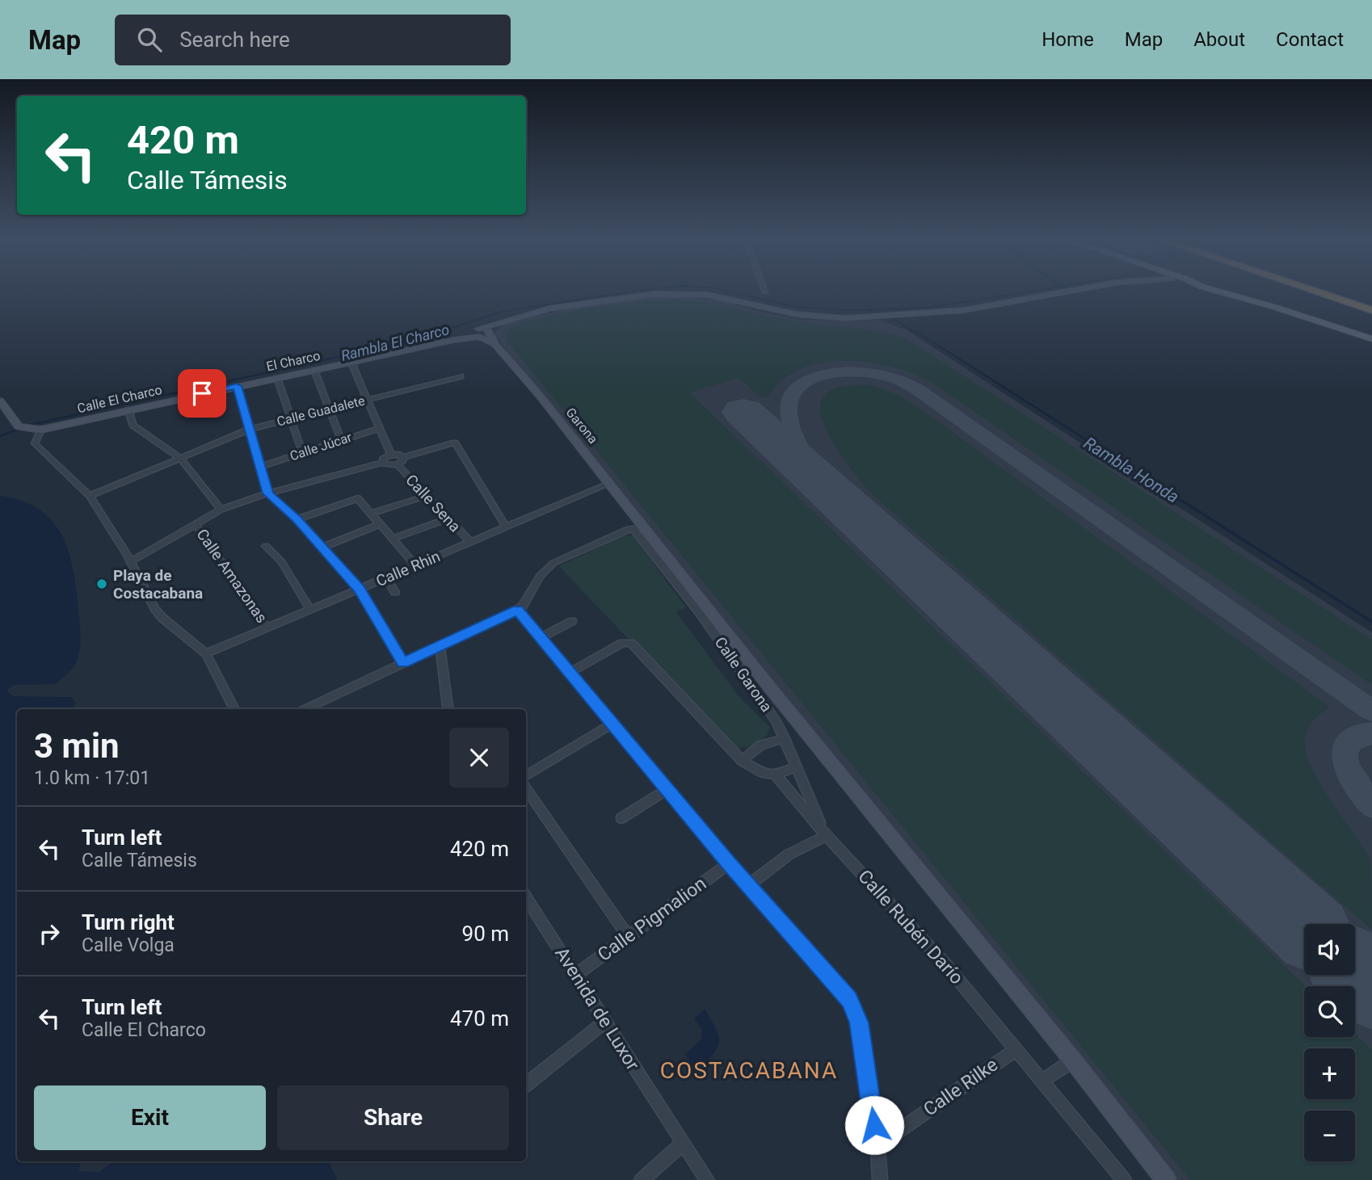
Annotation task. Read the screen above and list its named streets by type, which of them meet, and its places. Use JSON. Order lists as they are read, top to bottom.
{
  "streets": {
    "main road": ["El Charco", "Calle El Charco", "Garona"],
    "street": [
      "Calle Guadalete",
      "Calle Júcar",
      "Calle Sena",
      "Calle Rhin",
      "Calle Amazonas",
      "Calle Garona",
      "Calle Pigmalion",
      "Calle Rubén Darío",
      "Avenida de Luxor",
      "Calle Rilke"
    ]
  },
  "crossings": [
    ["El Charco", "Calle El Charco"],
    ["El Charco", "Garona"],
    ["Garona", "Calle Rhin"],
    ["Garona", "Calle Garona"],
    ["Calle Sena", "Calle Rhin"],
    ["Calle Rhin", "Calle Amazonas"],
    ["Calle Garona", "Calle Rubén Darío"],
    ["Calle Pigmalion", "Avenida de Luxor"],
    ["Calle Rubén Darío", "Calle Rilke"]
  ],
  "districts": ["COSTACABANA"],
  "water": ["Rambla El Charco", "Rambla Honda"],
  "places": ["Playa de Costacabana"],
  "page": {
    "header": "Map",
    "search": "Search here",
    "nav": [
      "Home",
      "Map",
      "About",
      "Contact"
    ],
    "turn": ["420 m", "Calle Támesis"],
    "heading": ["3 min", "1.0 km · 17:01"],
    "list": [
      {
        "name": "Turn left",
        "note": "Calle Támesis",
        "value": "420 m"
      },
      {
        "name": "Turn right",
        "note": "Calle Volga",
        "value": "90 m"
      },
      {
        "name": "Turn left",
        "note": "Calle El Charco",
        "value": "470 m"
      }
    ],
    "map_buttons": ["+", "−"],
    "buttons": ["Exit", "Share"]
  }
}
